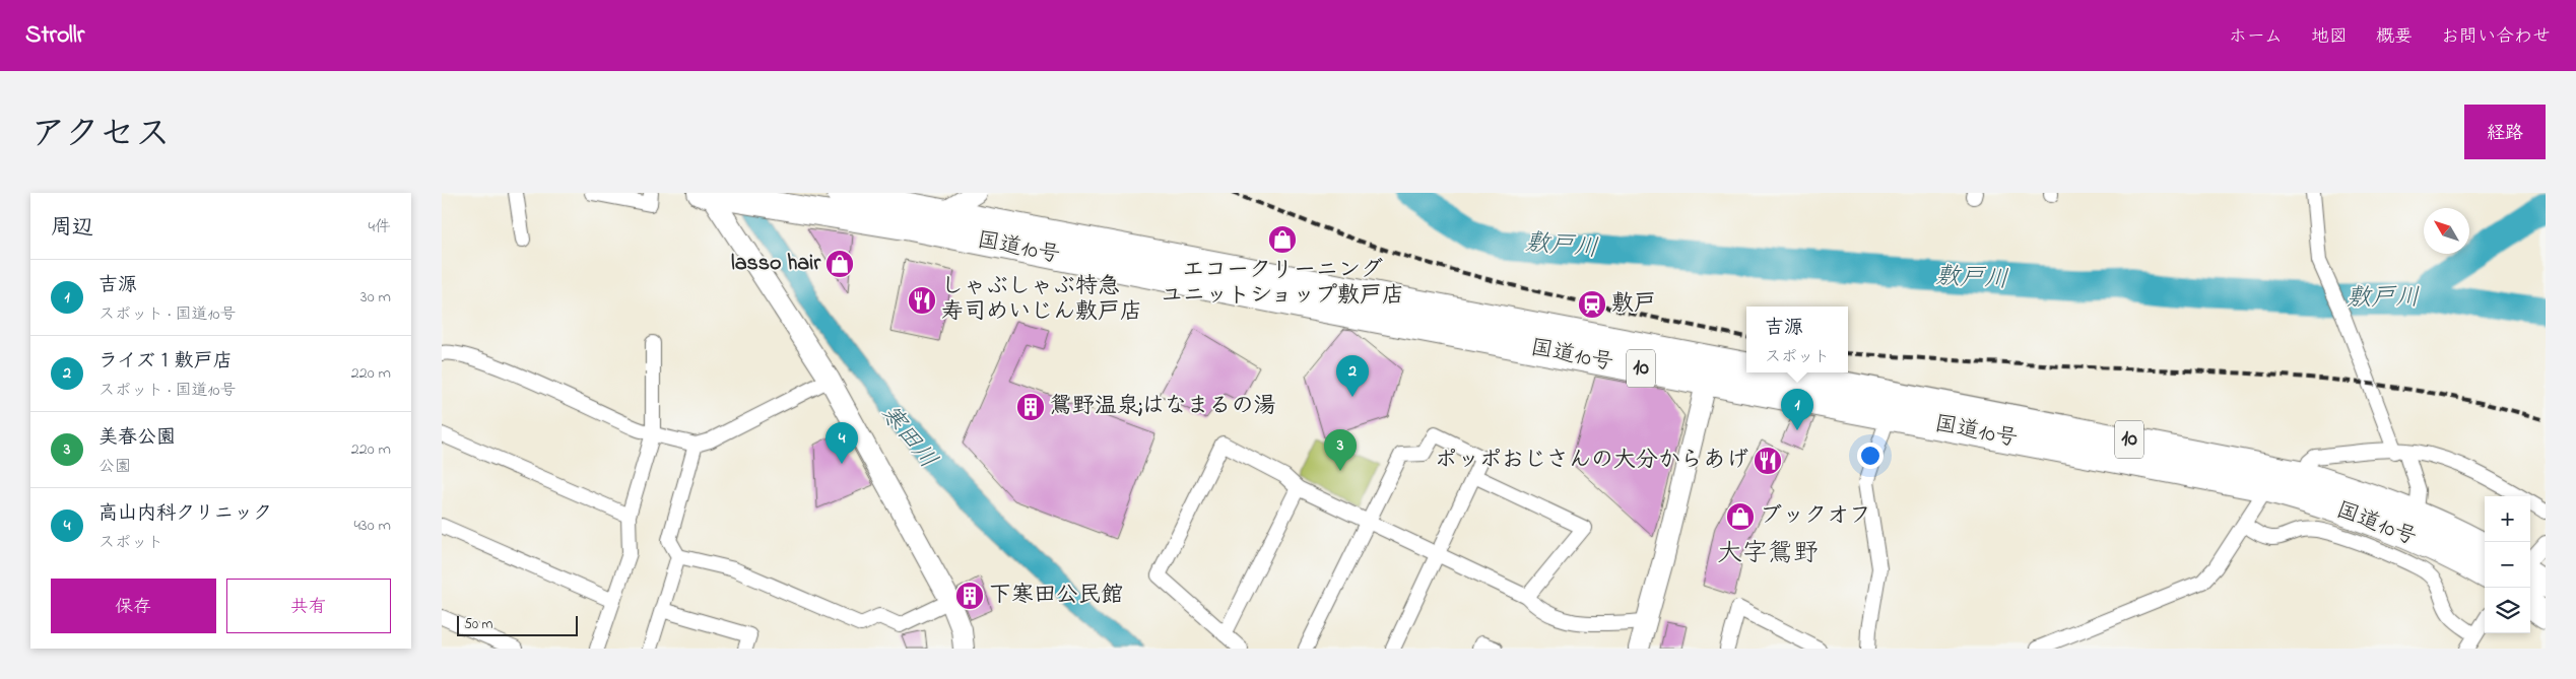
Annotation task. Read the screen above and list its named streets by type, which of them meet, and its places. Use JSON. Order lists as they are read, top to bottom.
{
  "streets": {
    "highway": ["国道10号", "10"]
  },
  "districts": ["大字鴛野"],
  "water": ["敷戸川", "寒田川"],
  "places": {
    "shop": ["エコークリーニング ユニットショップ敷戸店", "lasso hair", "ブックオフ"],
    "restaurant": ["しゃぶしゃぶ特急 寿司めいじん敷戸店", "ポッポおじさんの大分からあげ"],
    "station": ["敷戸"],
    "building": ["鴛野温泉;はなまるの湯", "下寒田公民館"]
  },
  "scale_bar": "50 m",
  "north": "top left",
  "page": {
    "header": "Strollr",
    "nav": [
      "ホーム",
      "地図",
      "概要",
      "お問い合わせ"
    ],
    "title": "アクセス",
    "buttons": [
      "経路",
      ["保存", "共有"]
    ],
    "heading": ["周辺", "4件"],
    "list": [
      {
        "mark": "1",
        "name": "吉源",
        "note": "スポット · 国道10号",
        "value": "30 m"
      },
      {
        "mark": "2",
        "name": "ライズ１敷戸店",
        "note": "スポット · 国道10号",
        "value": "220 m"
      },
      {
        "mark": "3",
        "name": "美春公園",
        "note": "公園",
        "value": "220 m"
      },
      {
        "mark": "4",
        "name": "高山内科クリニック",
        "note": "スポット",
        "value": "430 m"
      }
    ],
    "popup": ["吉源", "スポット"],
    "pins": [
      "2",
      "1",
      "4",
      "3"
    ],
    "map_buttons": ["+", "−"],
    "scale": "50 m"
  }
}
